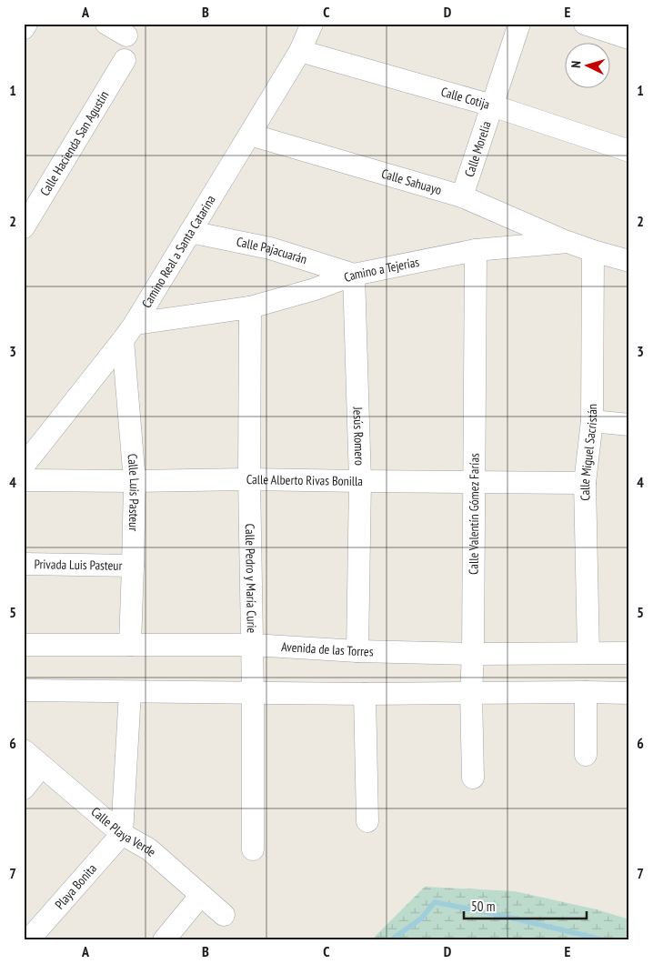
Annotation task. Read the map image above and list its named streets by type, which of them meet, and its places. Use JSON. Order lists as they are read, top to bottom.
{
  "streets": {
    "street": [
      "Calle Cotija",
      "Calle Hacienda San Agustín",
      "Calle Morelia",
      "Calle Sahuayo",
      "Calle Pajacuarán",
      "Camino Real a Santa Catarina",
      "Camino a Tejerías",
      "Jesús Romero",
      "Calle Miguel Sacristán",
      "Calle Alberto Rivas Bonilla",
      "Calle Luis Pasteur",
      "Calle Valentín Gómez Farías",
      "Privada Luis Pasteur",
      "Calle Pedro y María Curie",
      "Avenida de las Torres",
      "Calle Playa Verde",
      "Playa Bonita"
    ]
  },
  "crossings": [
    ["Calle Cotija", "Calle Morelia"],
    ["Calle Cotija", "Camino Real a Santa Catarina"],
    ["Calle Morelia", "Calle Sahuayo"],
    ["Calle Sahuayo", "Camino Real a Santa Catarina"],
    ["Calle Sahuayo", "Camino a Tejerías"],
    ["Calle Pajacuarán", "Camino Real a Santa Catarina"],
    ["Calle Pajacuarán", "Camino a Tejerías"],
    ["Calle Pajacuarán", "Jesús Romero"],
    ["Camino Real a Santa Catarina", "Camino a Tejerías"],
    ["Camino Real a Santa Catarina", "Calle Luis Pasteur"],
    ["Camino a Tejerías", "Jesús Romero"],
    ["Camino a Tejerías", "Calle Miguel Sacristán"],
    ["Camino a Tejerías", "Calle Luis Pasteur"],
    ["Camino a Tejerías", "Calle Valentín Gómez Farías"],
    ["Camino a Tejerías", "Calle Pedro y María Curie"],
    ["Jesús Romero", "Calle Alberto Rivas Bonilla"],
    ["Jesús Romero", "Avenida de las Torres"],
    ["Calle Miguel Sacristán", "Calle Alberto Rivas Bonilla"],
    ["Calle Miguel Sacristán", "Avenida de las Torres"],
    ["Calle Alberto Rivas Bonilla", "Calle Luis Pasteur"],
    ["Calle Alberto Rivas Bonilla", "Calle Valentín Gómez Farías"],
    ["Calle Alberto Rivas Bonilla", "Calle Pedro y María Curie"],
    ["Calle Luis Pasteur", "Privada Luis Pasteur"],
    ["Calle Luis Pasteur", "Avenida de las Torres"],
    ["Calle Valentín Gómez Farías", "Avenida de las Torres"],
    ["Calle Pedro y María Curie", "Avenida de las Torres"],
    ["Calle Playa Verde", "Playa Bonita"]
  ],
  "scale_bar": "50 m",
  "north": "left",
  "grid": {
    "columns": [
      "A",
      "B",
      "C",
      "D",
      "E"
    ],
    "rows": [
      "1",
      "2",
      "3",
      "4",
      "5",
      "6",
      "7"
    ]
  }
}
